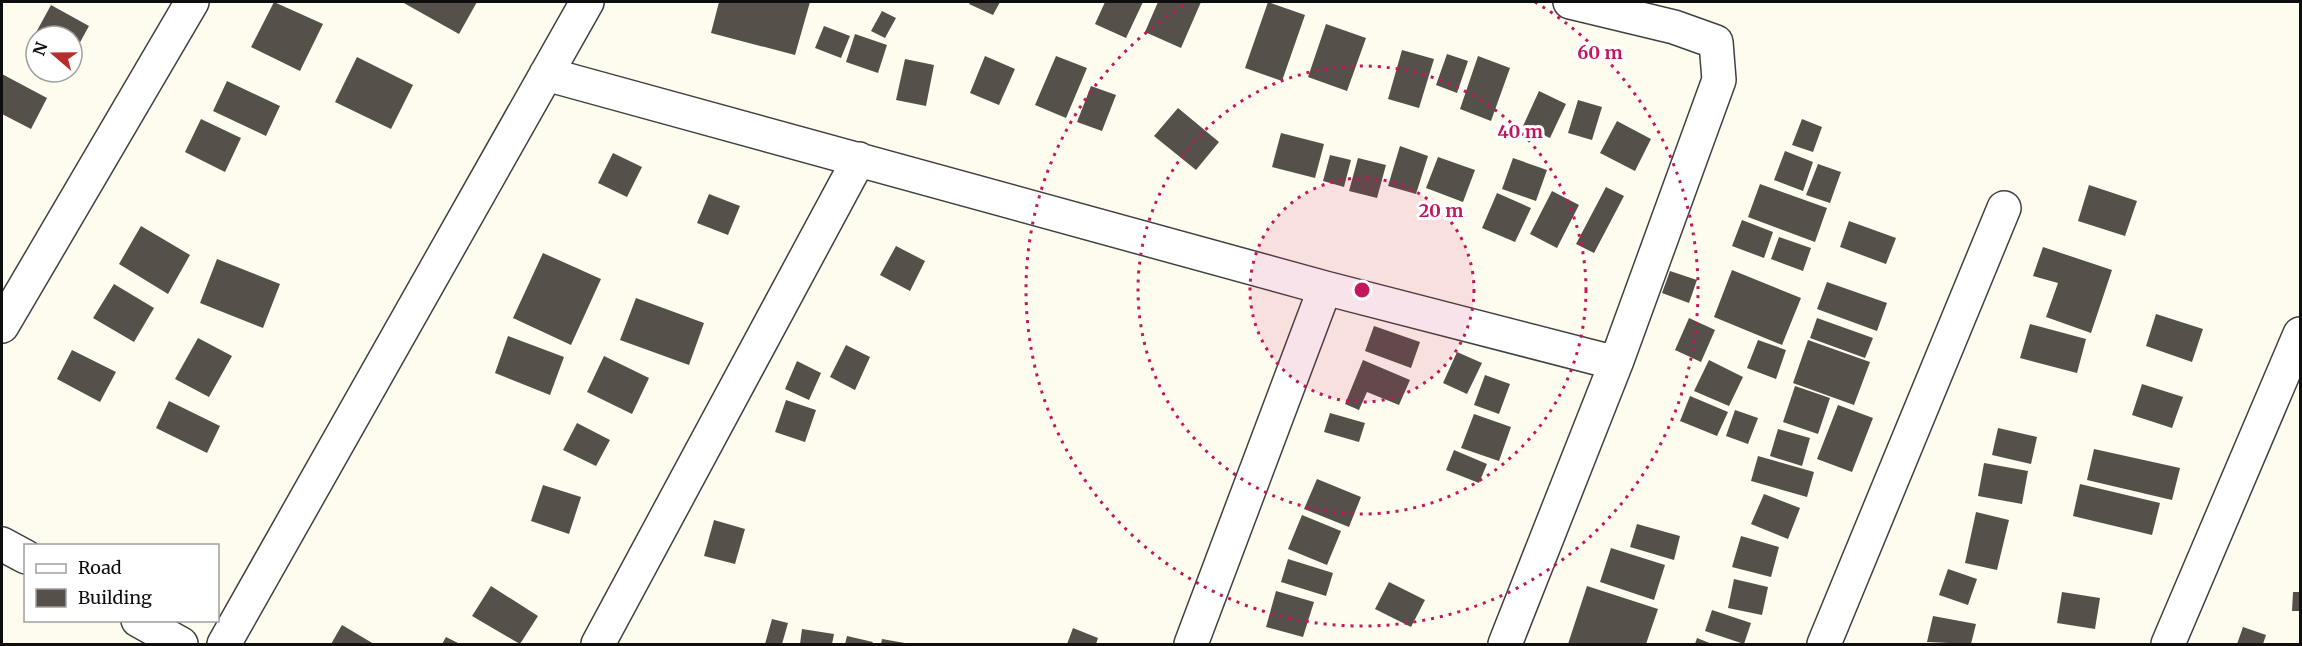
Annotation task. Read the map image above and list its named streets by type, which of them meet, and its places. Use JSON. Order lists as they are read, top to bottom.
{
  "legend": ["Road", "Building"],
  "north": "left",
  "rings": ["60 m", "40 m", "20 m"]
}
